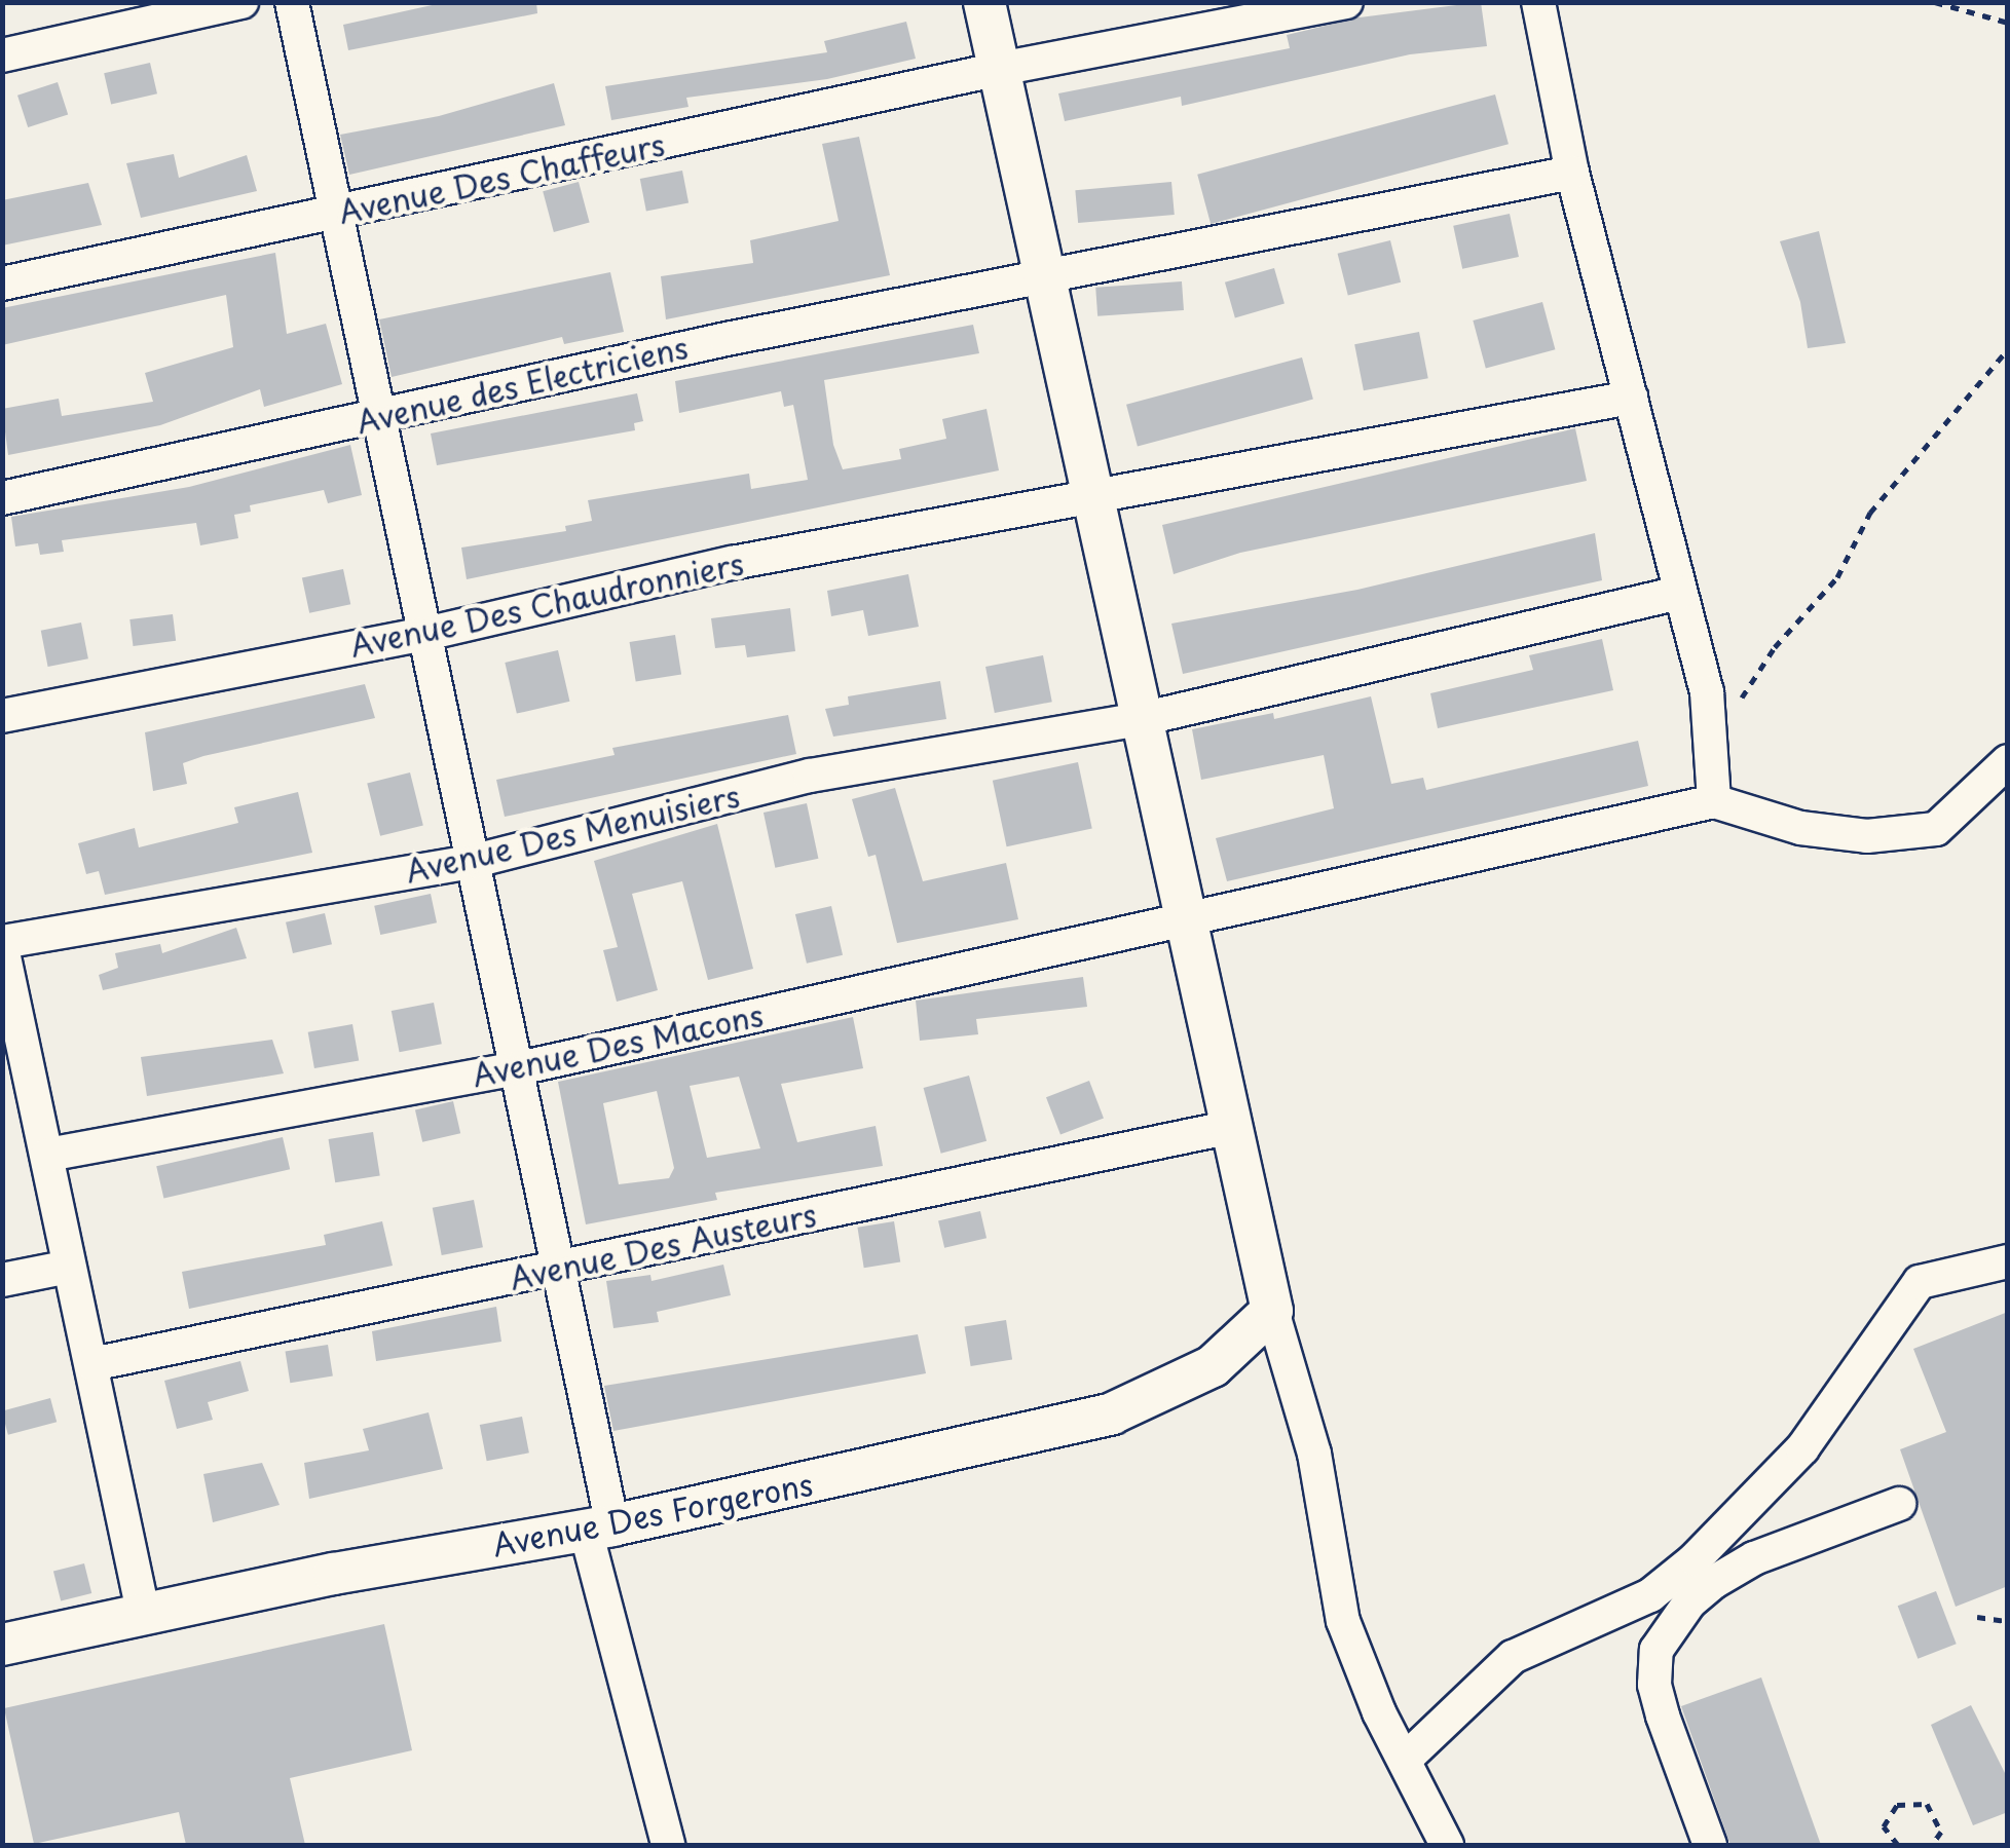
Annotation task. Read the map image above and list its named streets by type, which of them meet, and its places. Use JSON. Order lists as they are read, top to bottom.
{
  "streets": {
    "street": [
      "Avenue Des Chaffeurs",
      "Avenue des Electriciens",
      "Avenue Des Chaudronniers",
      "Avenue Des Menuisiers",
      "Avenue Des Macons",
      "Avenue Des Austeurs",
      "Avenue Des Forgerons"
    ]
  }
}
